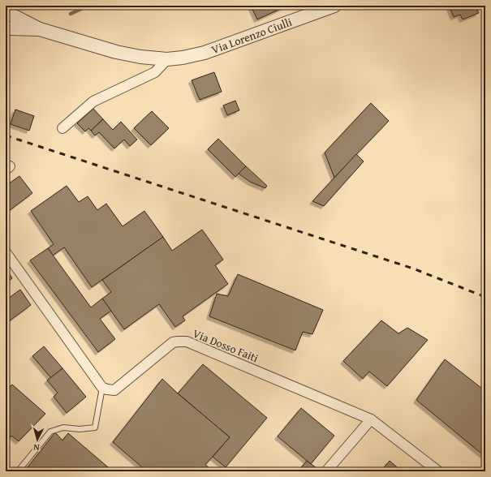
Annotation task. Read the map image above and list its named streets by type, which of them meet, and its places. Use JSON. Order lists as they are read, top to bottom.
{
  "streets": {
    "street": ["Via Lorenzo Ciulli", "Via Dosso Faiti"]
  },
  "north": "bottom"
}
